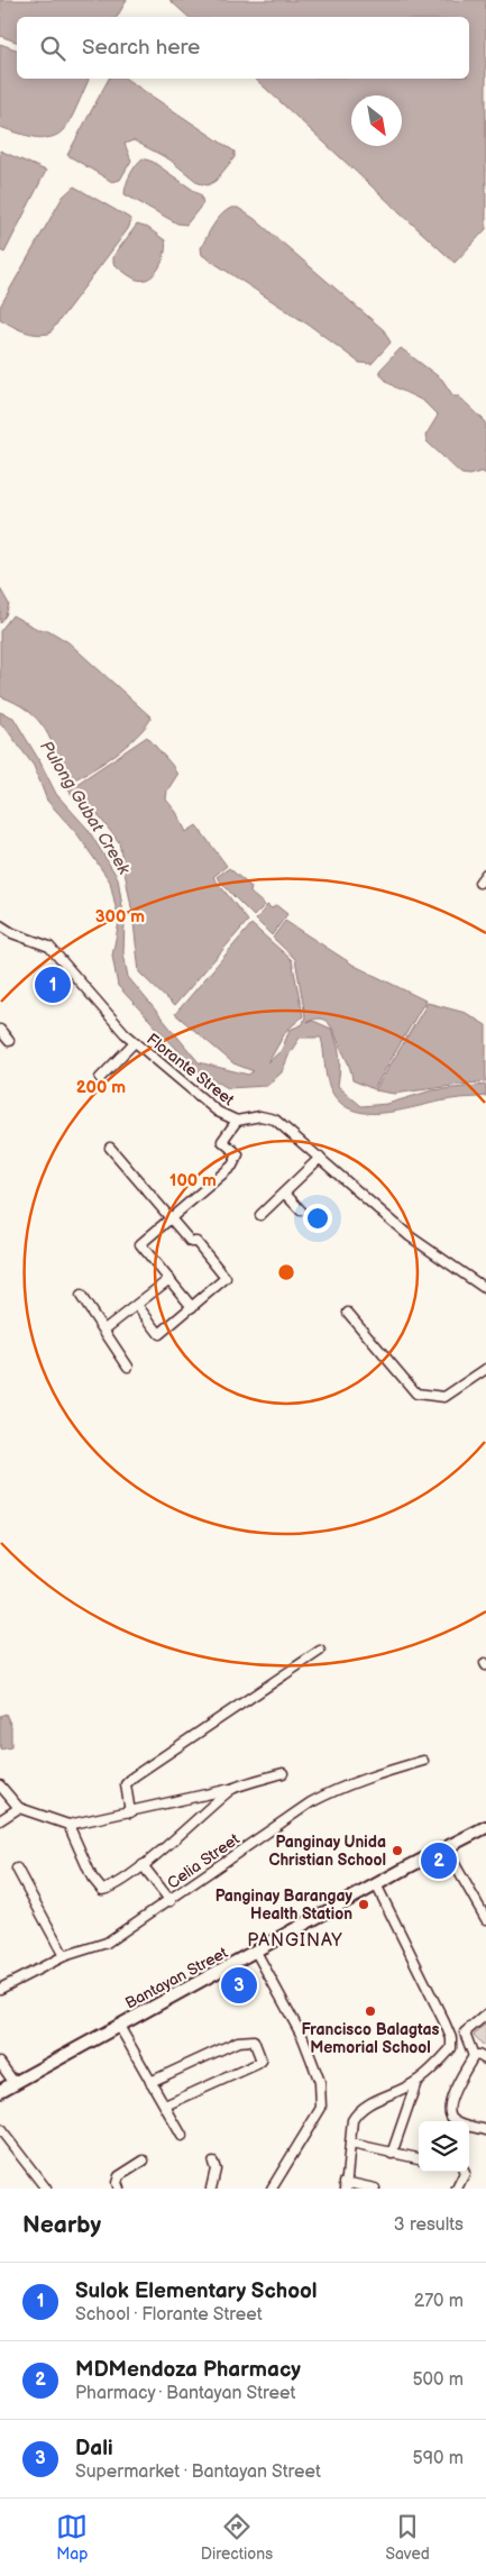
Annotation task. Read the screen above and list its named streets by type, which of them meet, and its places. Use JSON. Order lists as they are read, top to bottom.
{
  "streets": {
    "main road": ["Bantayan Street"],
    "street": ["Florante Street", "Celia Street"]
  },
  "districts": ["PANGINAY"],
  "water": ["Pulong Gubat Creek"],
  "places": ["Panginay Unida Christian School", "Panginay Barangay Health Station", "Francisco Balagtas Memorial School"],
  "north": "bottom right",
  "page": {
    "search": "Search here",
    "pins": ["1", "2", "3"],
    "heading": ["Nearby", "3 results"],
    "list": [
      {
        "mark": "1",
        "name": "Sulok Elementary School",
        "note": "School · Florante Street",
        "value": "270 m"
      },
      {
        "mark": "2",
        "name": "MDMendoza Pharmacy",
        "note": "Pharmacy · Bantayan Street",
        "value": "500 m"
      },
      {
        "mark": "3",
        "name": "Dali",
        "note": "Supermarket · Bantayan Street",
        "value": "590 m"
      }
    ],
    "nav": ["Map", "Directions", "Saved"]
  },
  "rings": ["300 m", "200 m", "100 m"]
}
